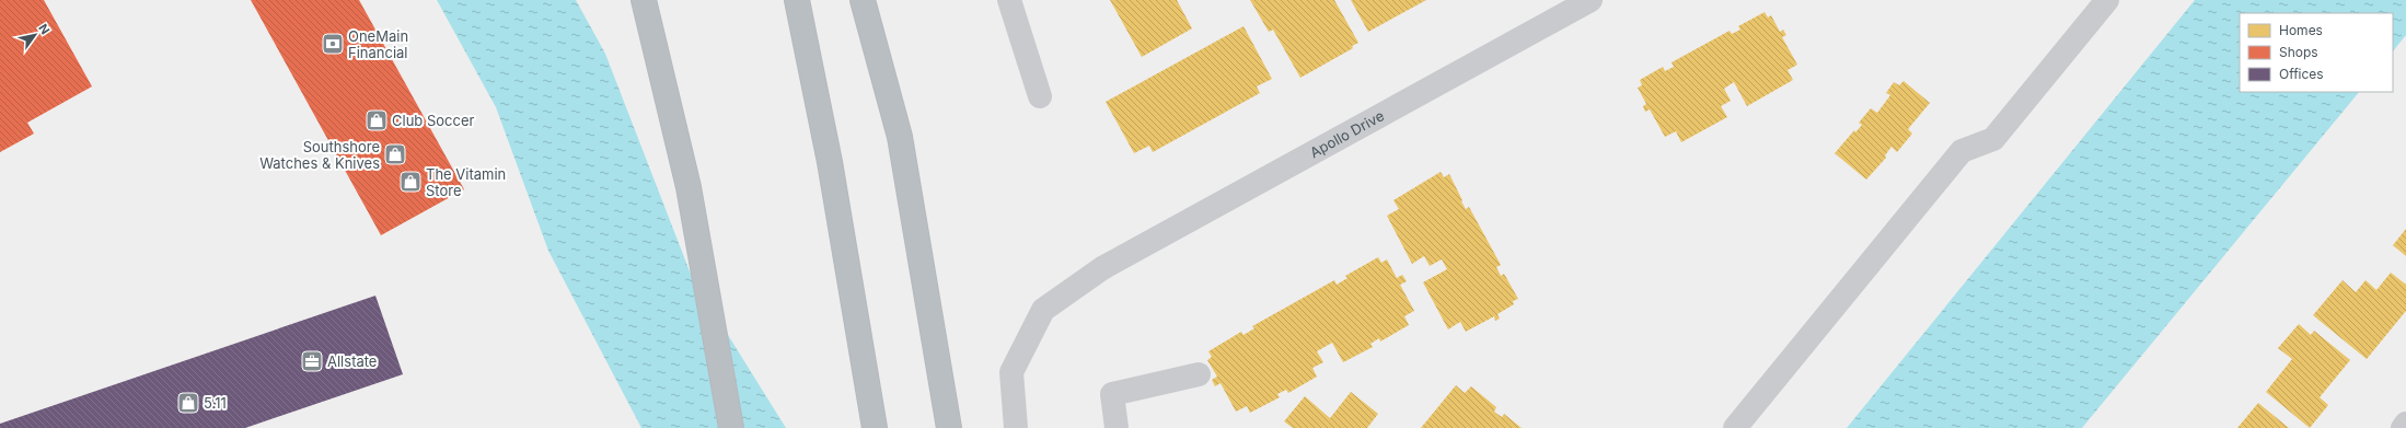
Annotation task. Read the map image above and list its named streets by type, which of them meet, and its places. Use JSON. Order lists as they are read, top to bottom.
{
  "streets": {
    "street": ["Apollo Drive"]
  },
  "places": {
    "bank": ["OneMain Financial"],
    "shop": [
      "Club Soccer",
      "Southshore Watches & Knives",
      "The Vitamin Store",
      "5.11"
    ],
    "office": ["Allstate"]
  },
  "legend": ["Homes", "Shops", "Offices"],
  "north": "top right"
}
